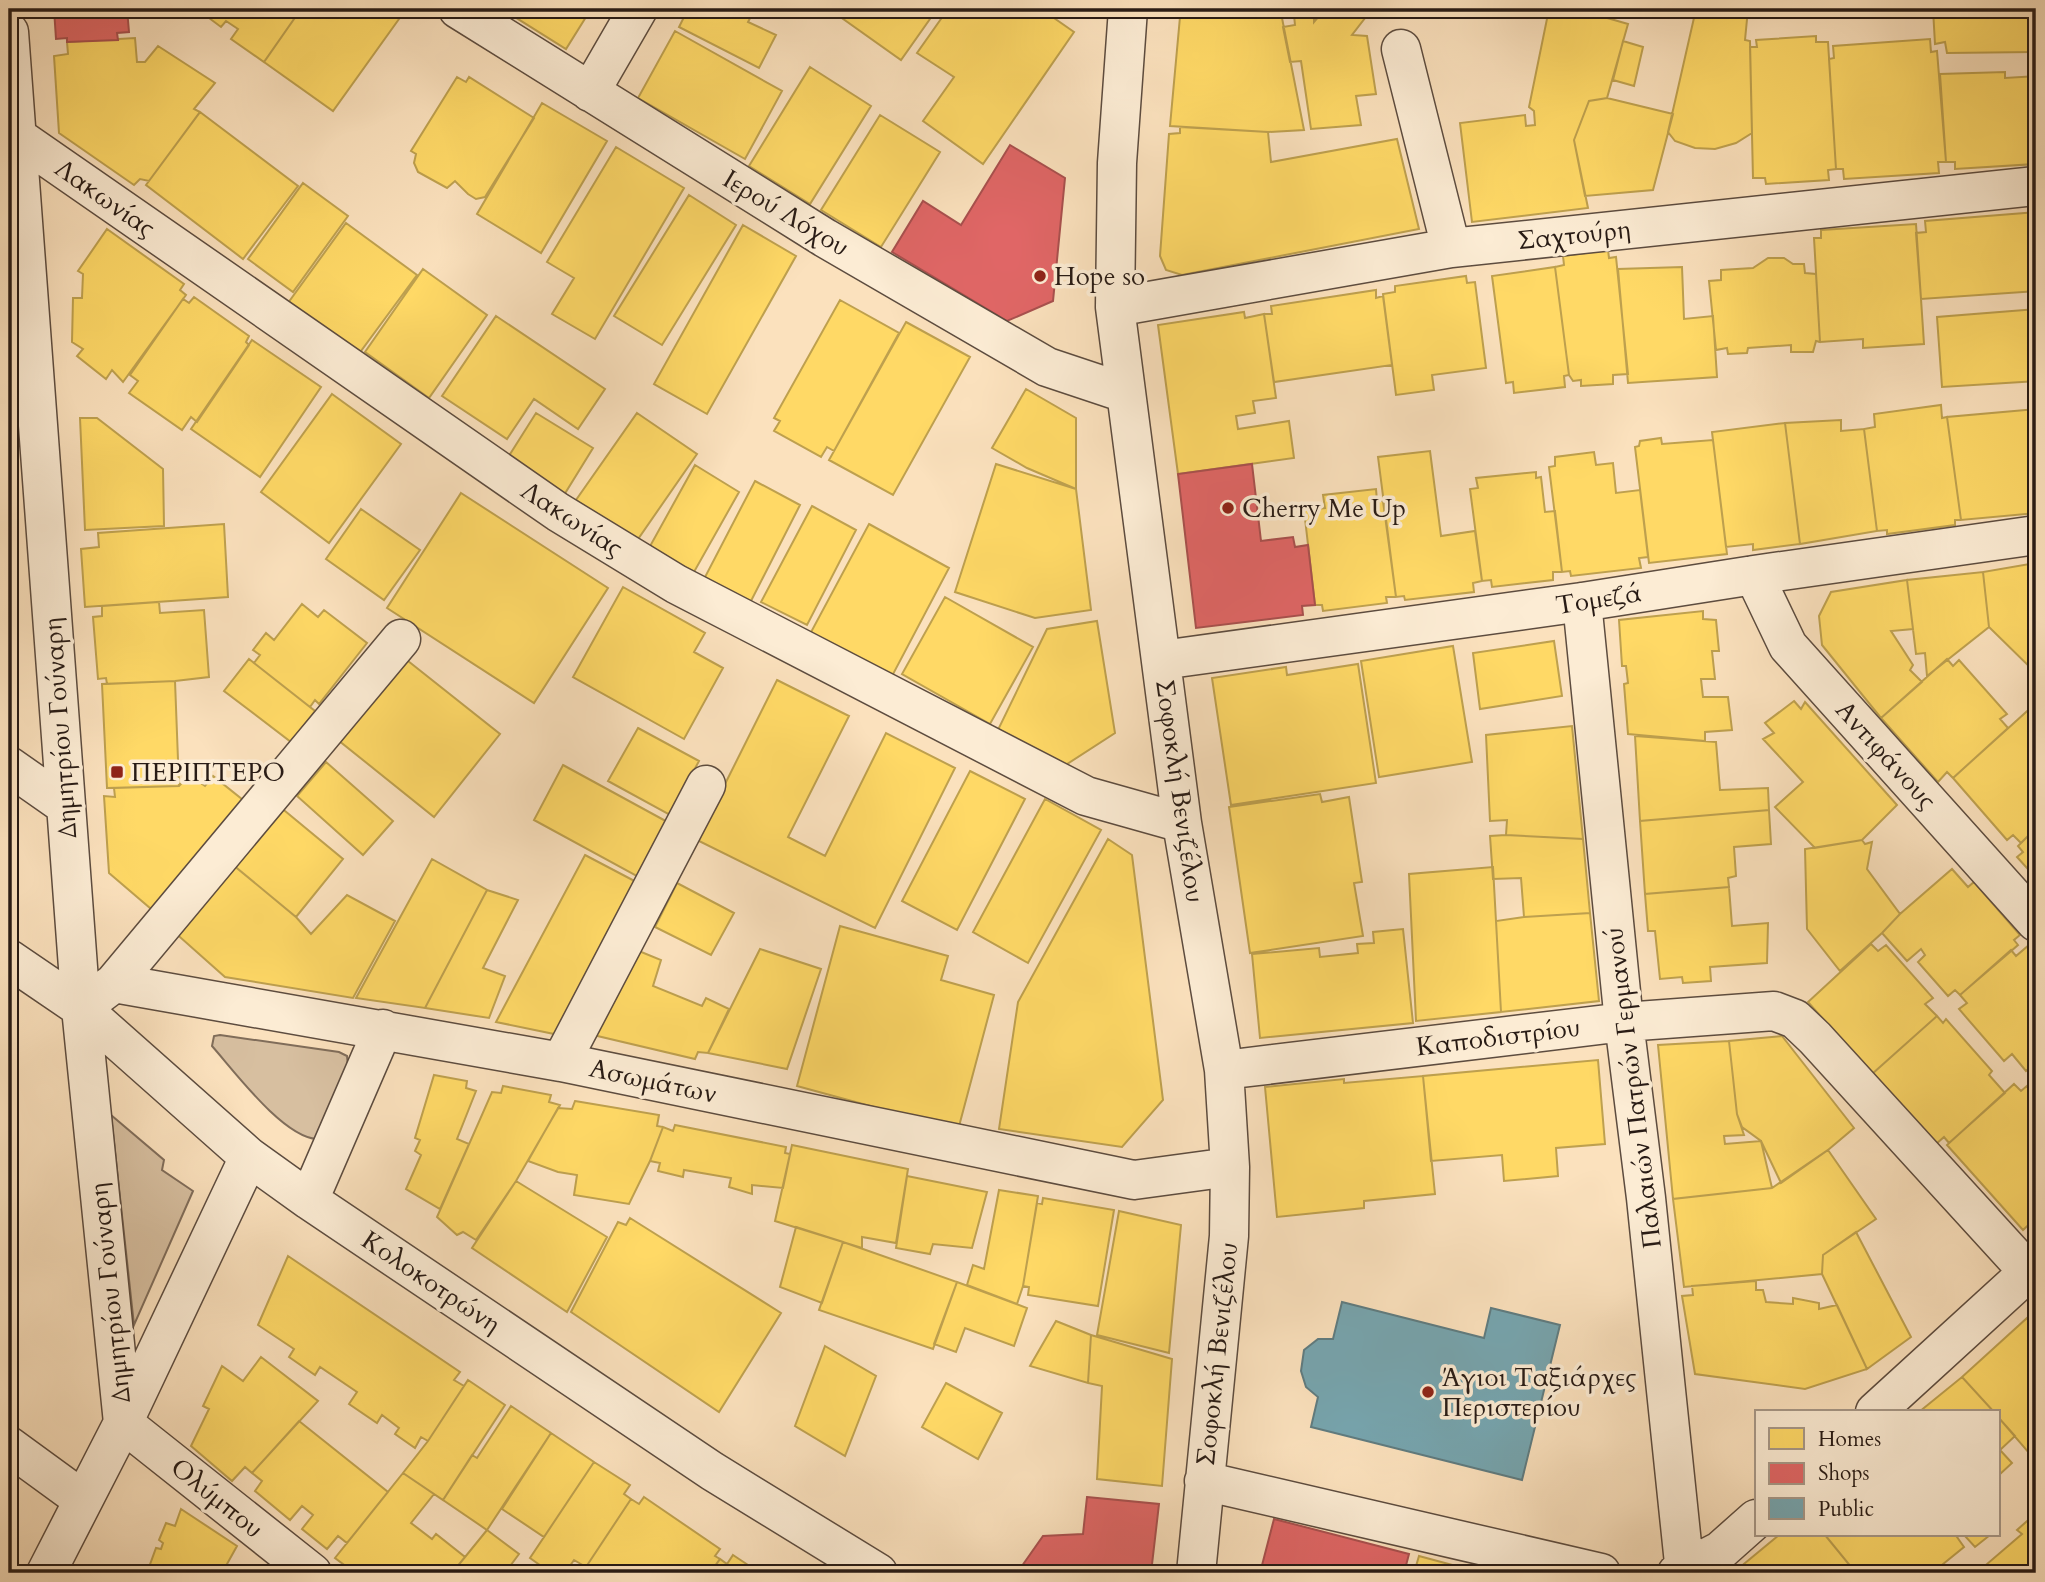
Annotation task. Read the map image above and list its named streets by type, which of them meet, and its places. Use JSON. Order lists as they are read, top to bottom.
{
  "streets": {
    "street": [
      "Λακωνίας",
      "Ιερού Λόχου",
      "Σαχτούρη",
      "Τομεζά",
      "Δημητρίου Γούναρη",
      "Αντιφάνους",
      "Σοφοκλή Βενιζέλου",
      "Καποδιστρίου",
      "Ασωμάτων",
      "Παλαιών Πατρών Γερμανού",
      "Κολοκοτρώνη",
      "Ολύμπου"
    ]
  },
  "crossings": [
    ["Λακωνίας", "Δημητρίου Γούναρη"],
    ["Λακωνίας", "Σοφοκλή Βενιζέλου"],
    ["Ιερού Λόχου", "Σοφοκλή Βενιζέλου"],
    ["Σαχτούρη", "Σοφοκλή Βενιζέλου"],
    ["Τομεζά", "Αντιφάνους"],
    ["Τομεζά", "Σοφοκλή Βενιζέλου"],
    ["Τομεζά", "Παλαιών Πατρών Γερμανού"],
    ["Δημητρίου Γούναρη", "Κολοκοτρώνη"],
    ["Δημητρίου Γούναρη", "Ολύμπου"],
    ["Σοφοκλή Βενιζέλου", "Καποδιστρίου"],
    ["Σοφοκλή Βενιζέλου", "Ασωμάτων"],
    ["Καποδιστρίου", "Παλαιών Πατρών Γερμανού"]
  ],
  "places": {
    "other": ["Hope so", "Cherry Me Up", "Άγιοι Ταξιάρχες Περιστερίου"],
    "transit": ["ΠΕΡΙΠΤΕΡΟ"]
  },
  "legend": ["Homes", "Shops", "Public"]
}
